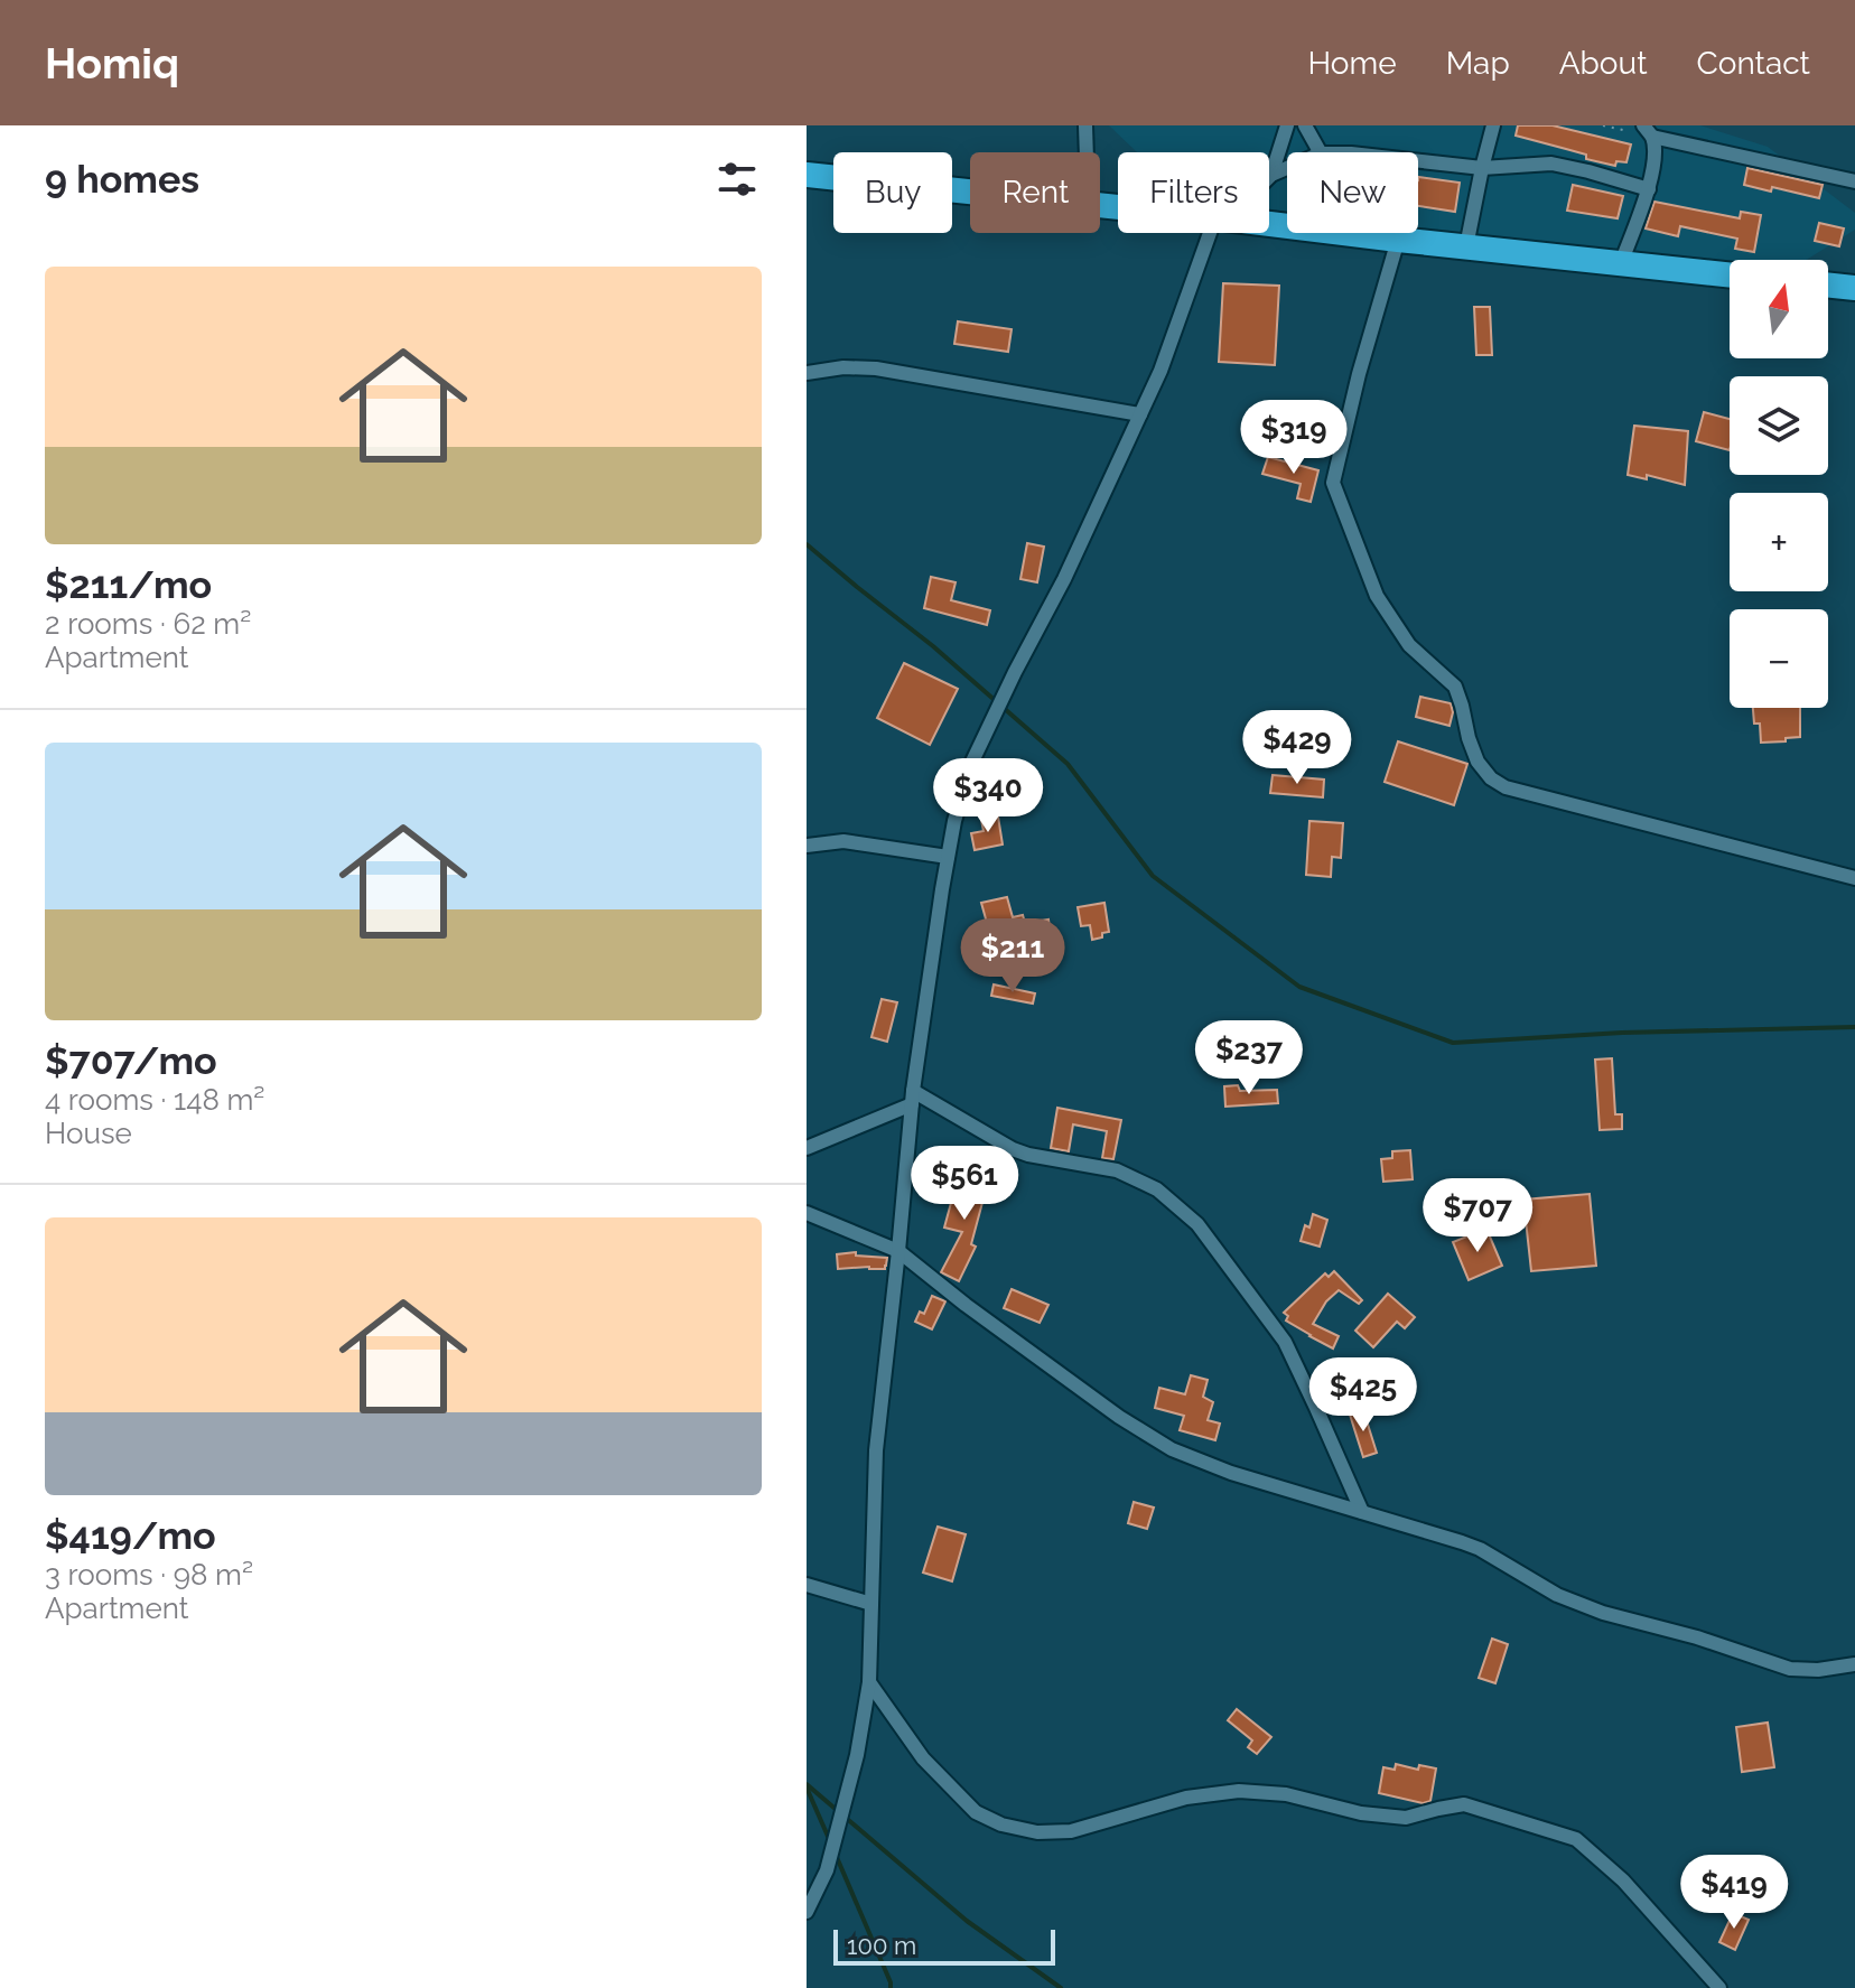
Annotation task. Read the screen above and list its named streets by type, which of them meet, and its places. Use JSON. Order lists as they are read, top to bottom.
{
  "scale_bar": "100 m",
  "north": "top",
  "page": {
    "header": "Homiq",
    "nav": [
      "Home",
      "Map",
      "About",
      "Contact"
    ],
    "heading": "9 homes",
    "chip": [
      "Buy",
      "Rent",
      "Filters",
      "New"
    ],
    "list": [
      {
        "name": "$211/mo",
        "note": "2 rooms · 62 m² · Apartment"
      },
      {
        "name": "$707/mo",
        "note": "4 rooms · 148 m² · House"
      },
      {
        "name": "$419/mo",
        "note": "3 rooms · 98 m² · Apartment"
      }
    ],
    "map_buttons": ["+", "−"],
    "price": [
      "$319",
      "$429",
      "$340",
      "$211",
      "$237",
      "$561",
      "$707",
      "$425",
      "$419"
    ],
    "scale": "100 m"
  }
}
